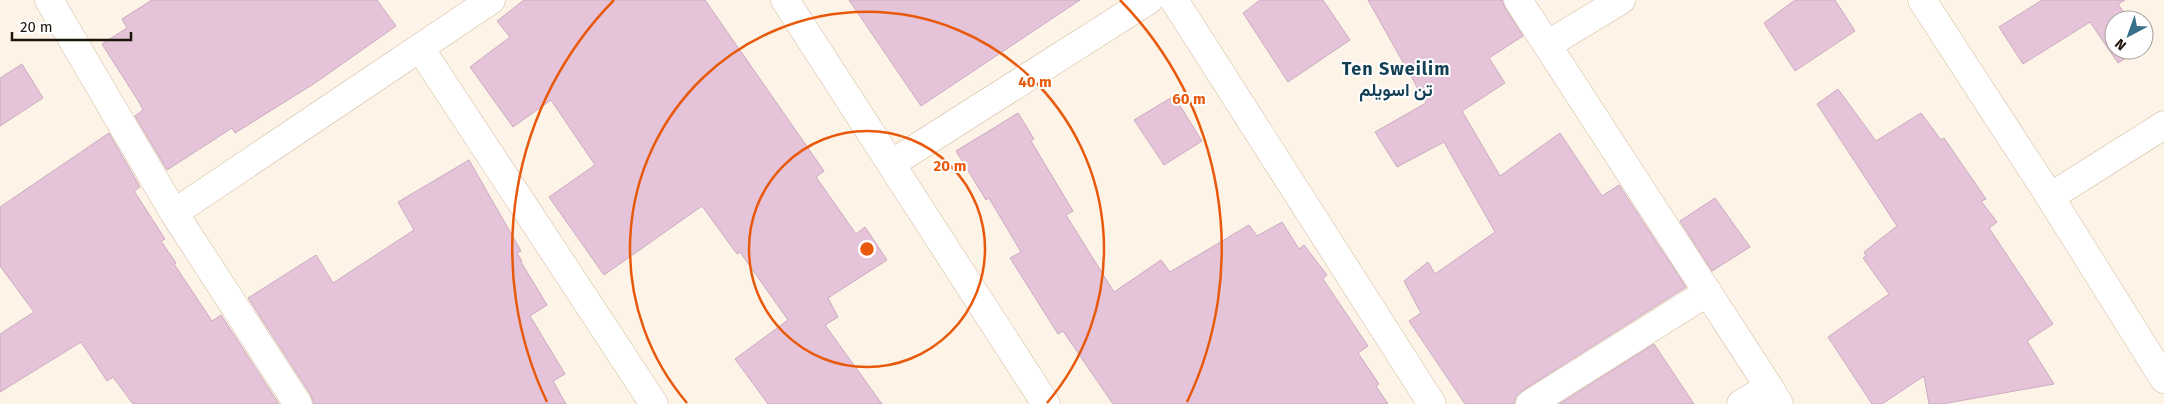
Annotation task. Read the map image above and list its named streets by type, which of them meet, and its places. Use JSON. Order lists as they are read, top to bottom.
{
  "districts": ["Ten Sweilim تن اسويلم"],
  "scale_bar": "20 m",
  "north": "bottom left",
  "rings": ["40 m", "60 m", "20 m"]
}
